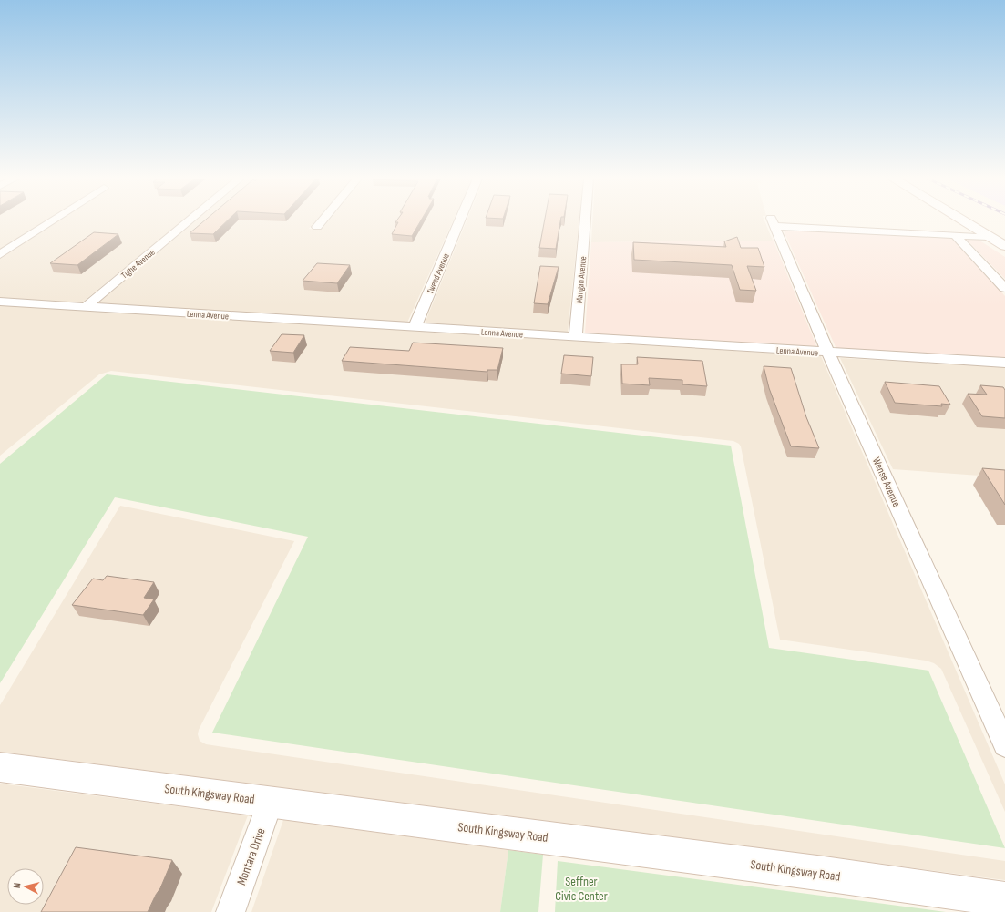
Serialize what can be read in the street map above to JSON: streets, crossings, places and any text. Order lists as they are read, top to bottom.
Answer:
{
  "streets": {
    "street": [
      "Tighe Avenue",
      "Tweed Avenue",
      "Mangan Avenue",
      "Lenna Avenue",
      "Wense Avenue",
      "South Kingsway Road",
      "Montara Drive"
    ]
  },
  "crossings": [
    ["Tighe Avenue", "Lenna Avenue"],
    ["Tweed Avenue", "Lenna Avenue"],
    ["Mangan Avenue", "Lenna Avenue"],
    ["Lenna Avenue", "Wense Avenue"],
    ["South Kingsway Road", "Montara Drive"]
  ],
  "parks": ["Seffner Civic Center"],
  "north": "left"
}
